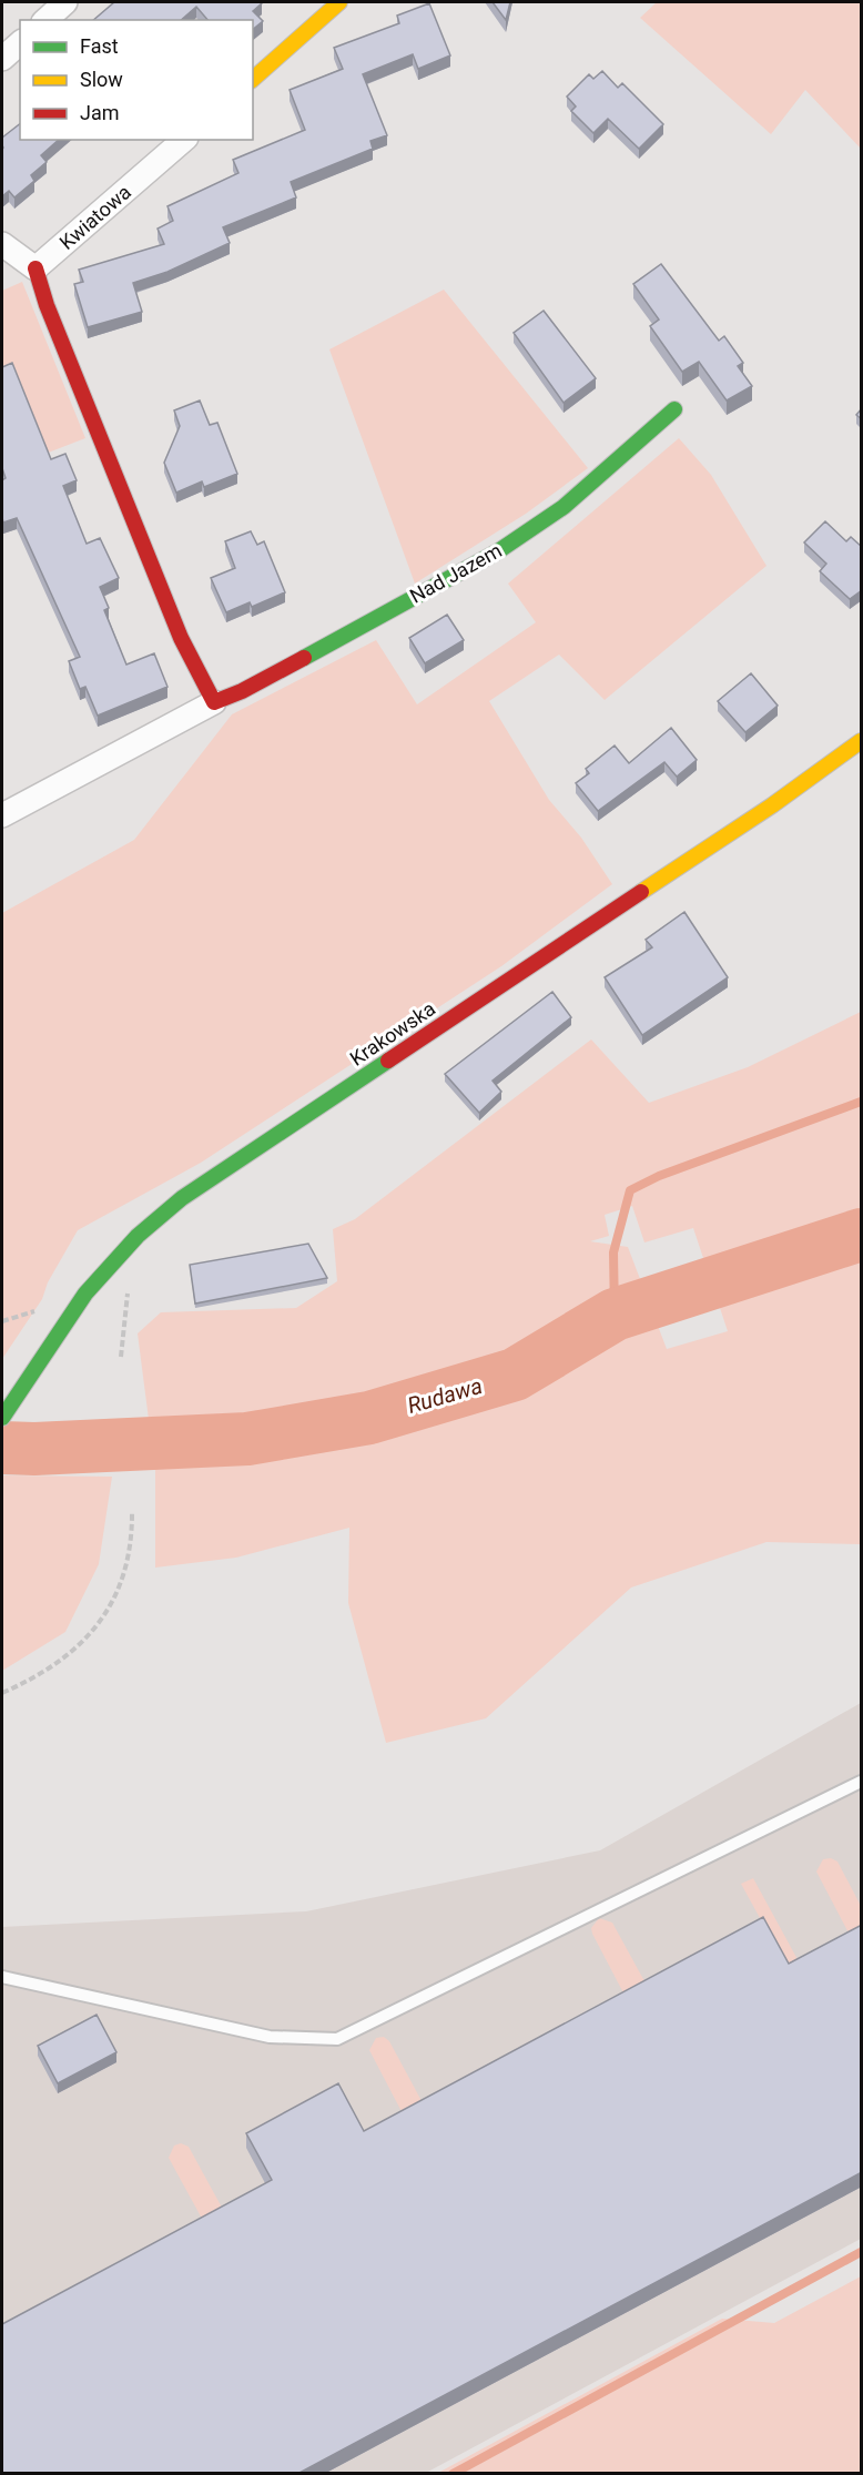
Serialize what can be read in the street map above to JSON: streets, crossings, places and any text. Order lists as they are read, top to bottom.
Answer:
{
  "streets": {
    "street": ["Kwiatowa", "Nad Jazem", "Krakowska"]
  },
  "water": ["Rudawa"],
  "legend": ["Fast", "Slow", "Jam"]
}
